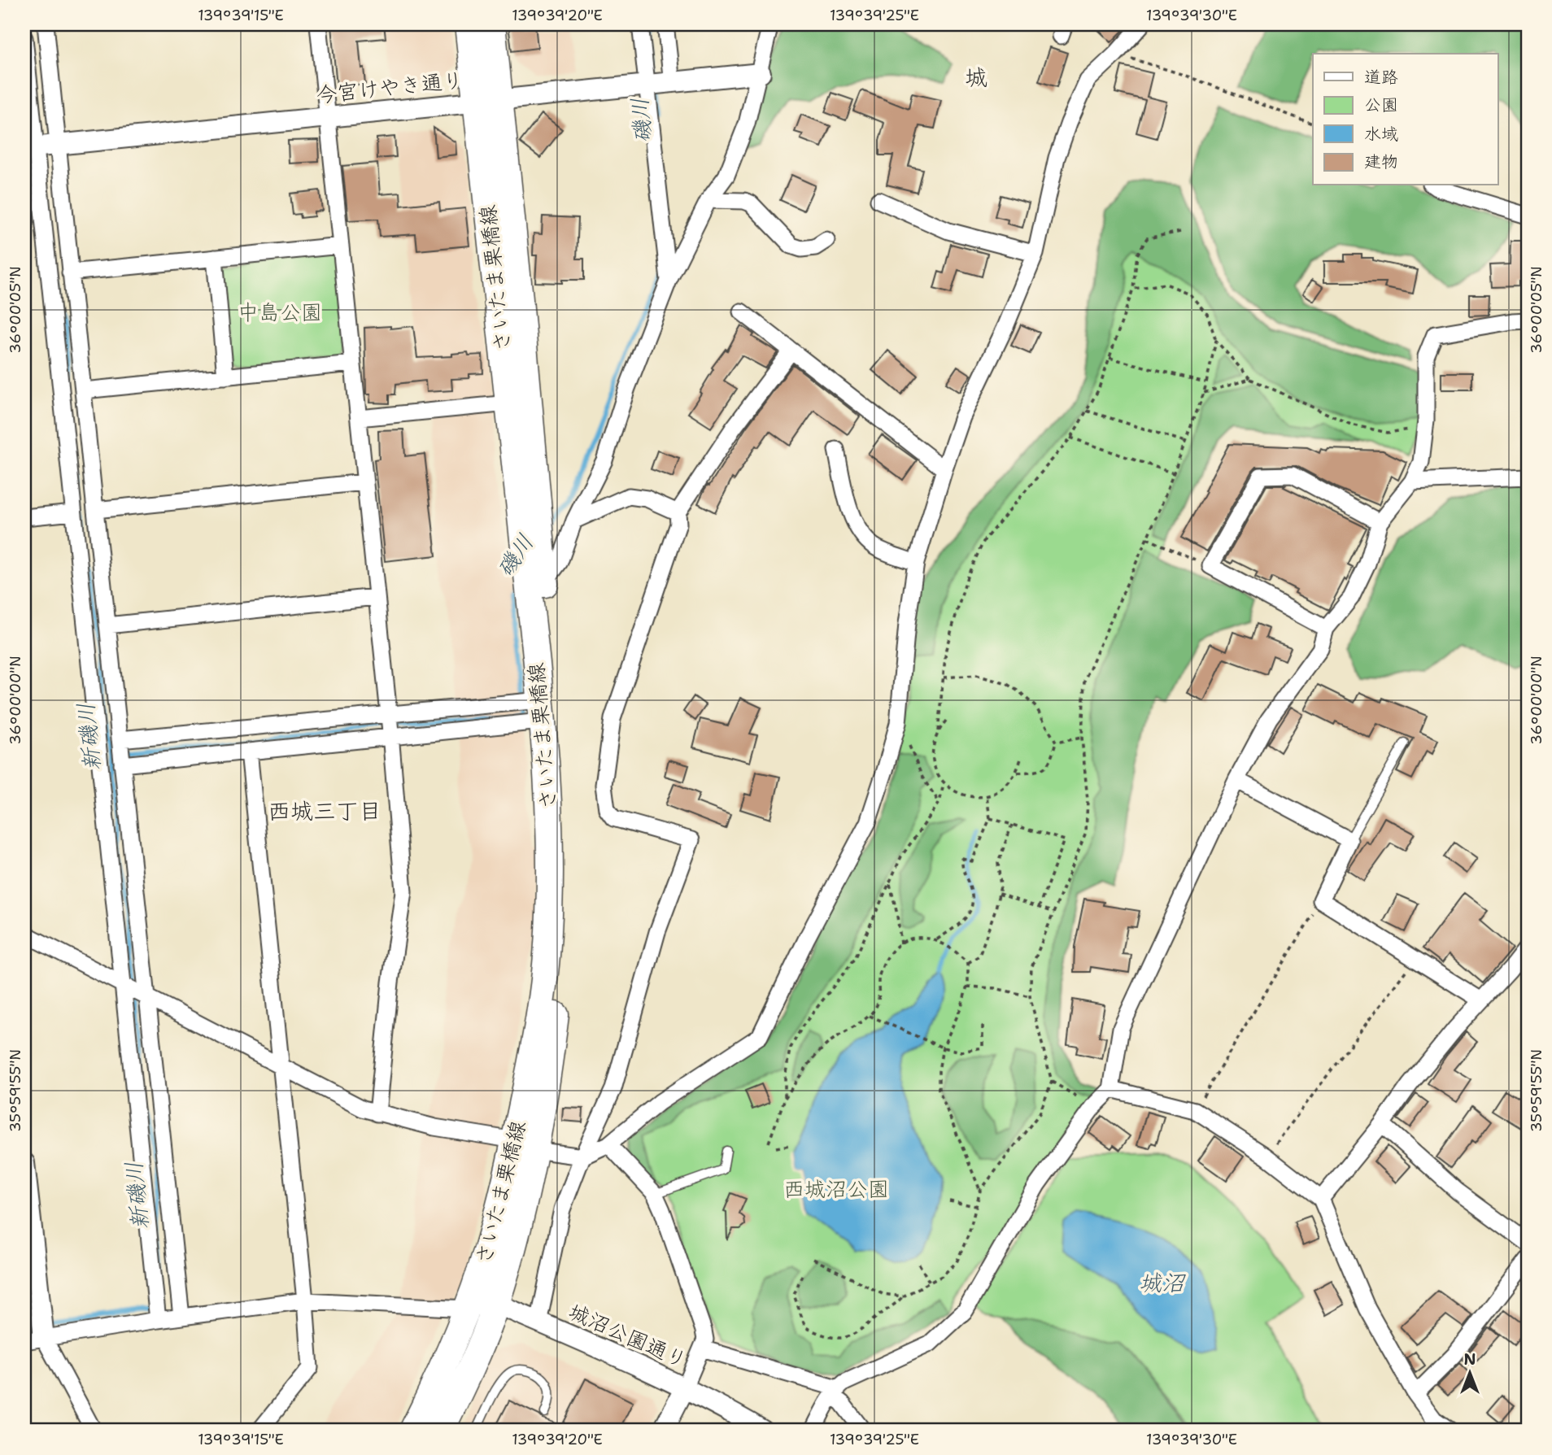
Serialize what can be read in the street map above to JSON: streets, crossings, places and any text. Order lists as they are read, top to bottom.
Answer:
{
  "streets": {
    "main road": ["さいたま栗橋線"],
    "street": ["今宮けやき通り", "城沼公園通り"]
  },
  "crossings": [
    ["今宮けやき通り", "さいたま栗橋線"],
    ["さいたま栗橋線", "城沼公園通り"]
  ],
  "districts": ["城", "西城三丁目"],
  "water": ["磯川", "新磯川", "城沼"],
  "parks": ["中島公園", "西城沼公園"],
  "legend": [
    "道路",
    "公園",
    "水域",
    "建物"
  ],
  "north": "top",
  "coordinates": [
    "139°39'15\"E",
    "139°39'20\"E",
    "139°39'25\"E",
    "139°39'30\"E",
    "36°00'05\"N",
    "36°00'00\"N",
    "35°59'55\"N"
  ]
}
